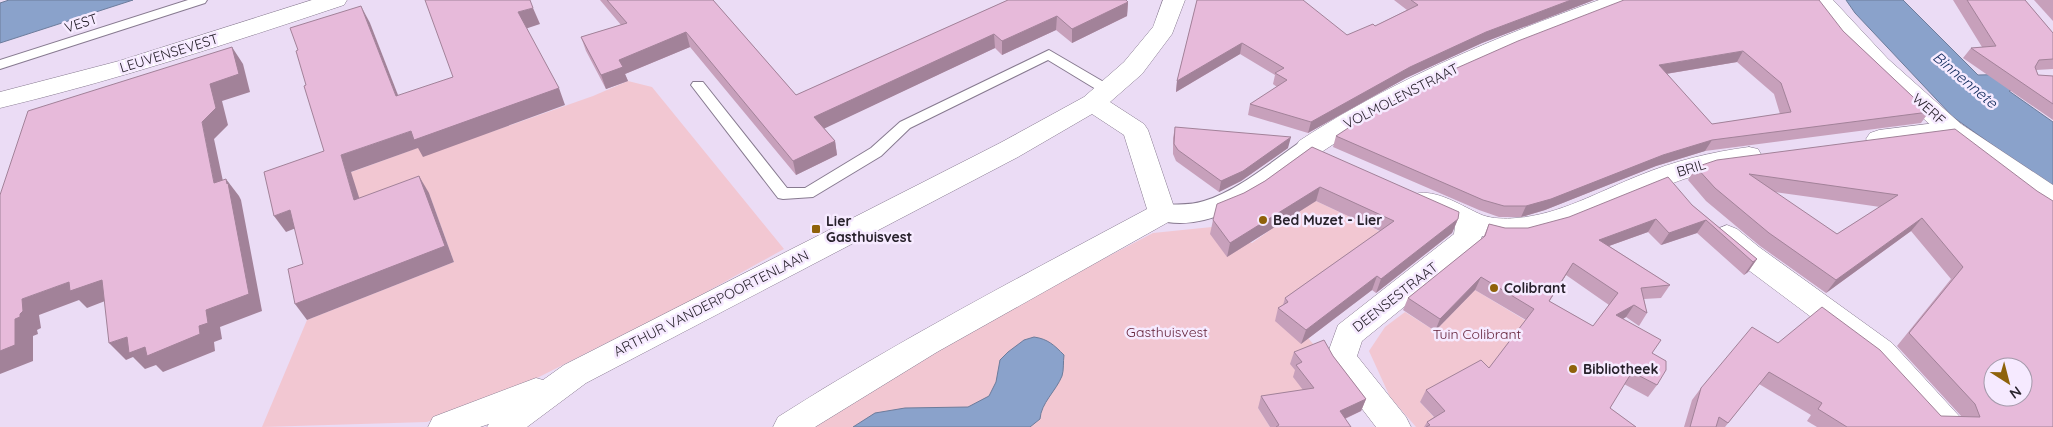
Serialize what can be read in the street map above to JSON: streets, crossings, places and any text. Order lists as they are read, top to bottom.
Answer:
{
  "streets": {
    "street": [
      "LEUVENSEVEST",
      "VOLMOLENSTRAAT",
      "WERF",
      "BRIL",
      "DEENSESTRAAT",
      "ARTHUR VANDERPOORTENLAAN"
    ],
    "lane": ["VEST"]
  },
  "crossings": [
    ["BRIL", "DEENSESTRAAT"]
  ],
  "water": ["Binnennete"],
  "parks": ["Gasthuisvest", "Tuin Colibrant"],
  "places": {
    "other": ["Bed Muzet - Lier", "Colibrant", "Bibliotheek"],
    "transit": ["Lier Gasthuisvest"]
  },
  "north": "bottom right"
}
